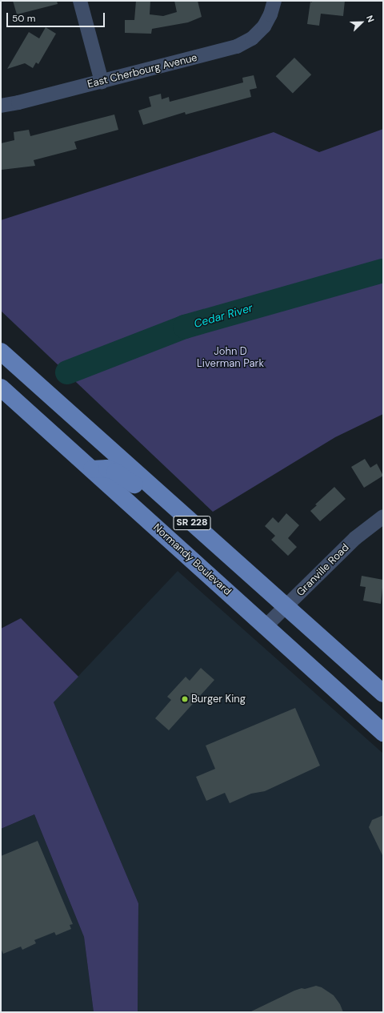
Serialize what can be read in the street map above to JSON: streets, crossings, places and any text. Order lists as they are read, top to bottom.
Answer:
{
  "streets": {
    "main road": ["SR 228", "Normandy Boulevard"],
    "street": ["East Cherbourg Avenue", "Granville Road"]
  },
  "crossings": [
    ["SR 228", "Granville Road"],
    ["Normandy Boulevard", "Granville Road"]
  ],
  "water": ["Cedar River"],
  "parks": ["John D Liverman Park"],
  "places": ["Burger King"],
  "scale_bar": "50 m",
  "north": "top right"
}
